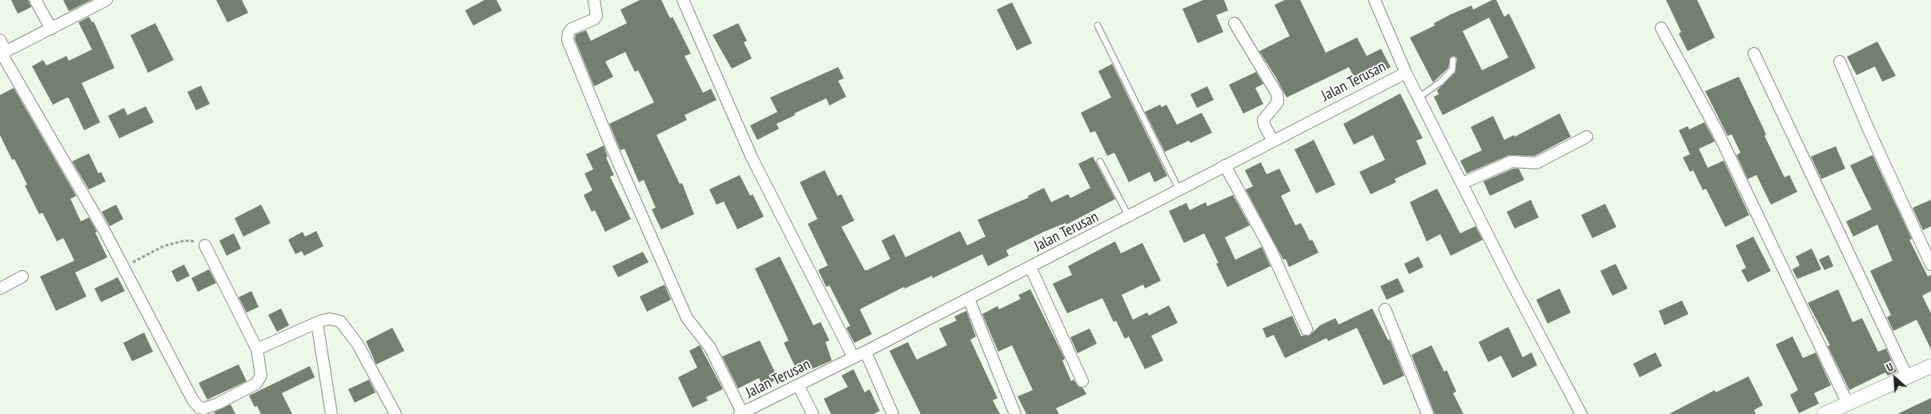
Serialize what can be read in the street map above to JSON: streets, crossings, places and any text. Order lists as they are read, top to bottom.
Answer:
{
  "streets": {
    "street": ["Jalan Terusan"]
  },
  "north": "top left"
}
